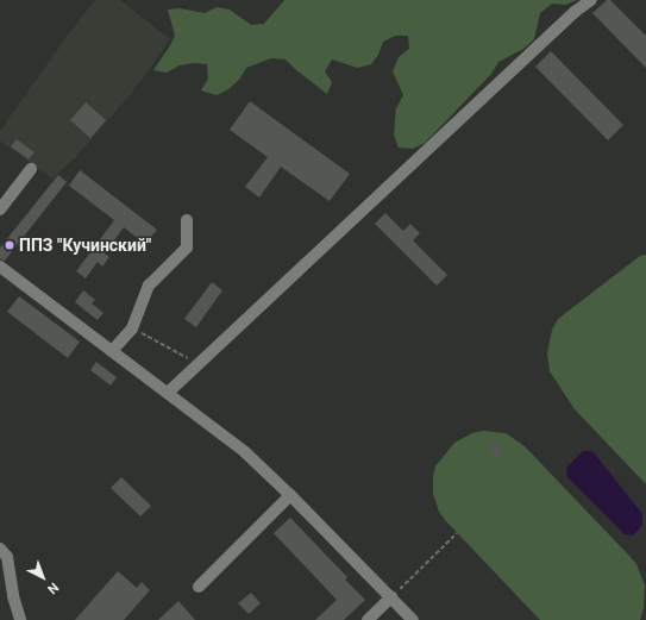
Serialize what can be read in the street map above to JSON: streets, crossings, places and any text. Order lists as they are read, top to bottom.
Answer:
{
  "places": ["ППЗ \"Кучинский\""],
  "north": "bottom right"
}
